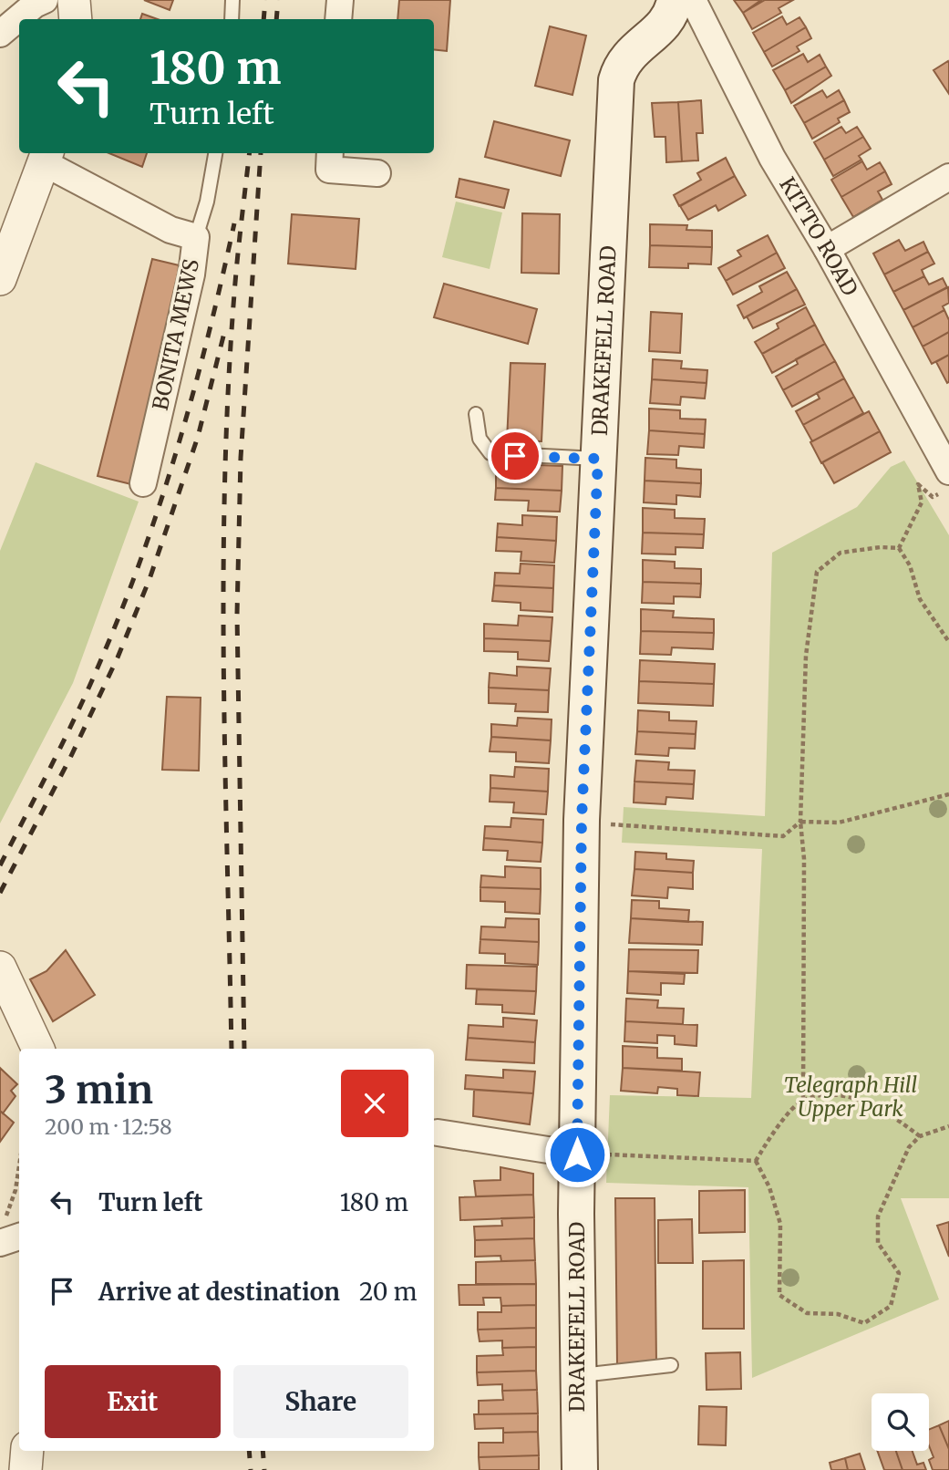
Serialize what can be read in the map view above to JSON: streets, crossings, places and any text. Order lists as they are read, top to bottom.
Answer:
{
  "streets": {
    "main road": ["DRAKEFELL ROAD"],
    "street": ["KITTO ROAD", "BONITA MEWS"]
  },
  "parks": ["Telegraph Hill Upper Park"],
  "page": {
    "turn": ["180 m", "Turn left"],
    "heading": ["3 min", "200 m · 12:58"],
    "list": [
      {
        "name": "Turn left",
        "value": "180 m"
      },
      {
        "name": "Arrive at destination",
        "value": "20 m"
      }
    ],
    "buttons": ["Exit", "Share"]
  }
}
